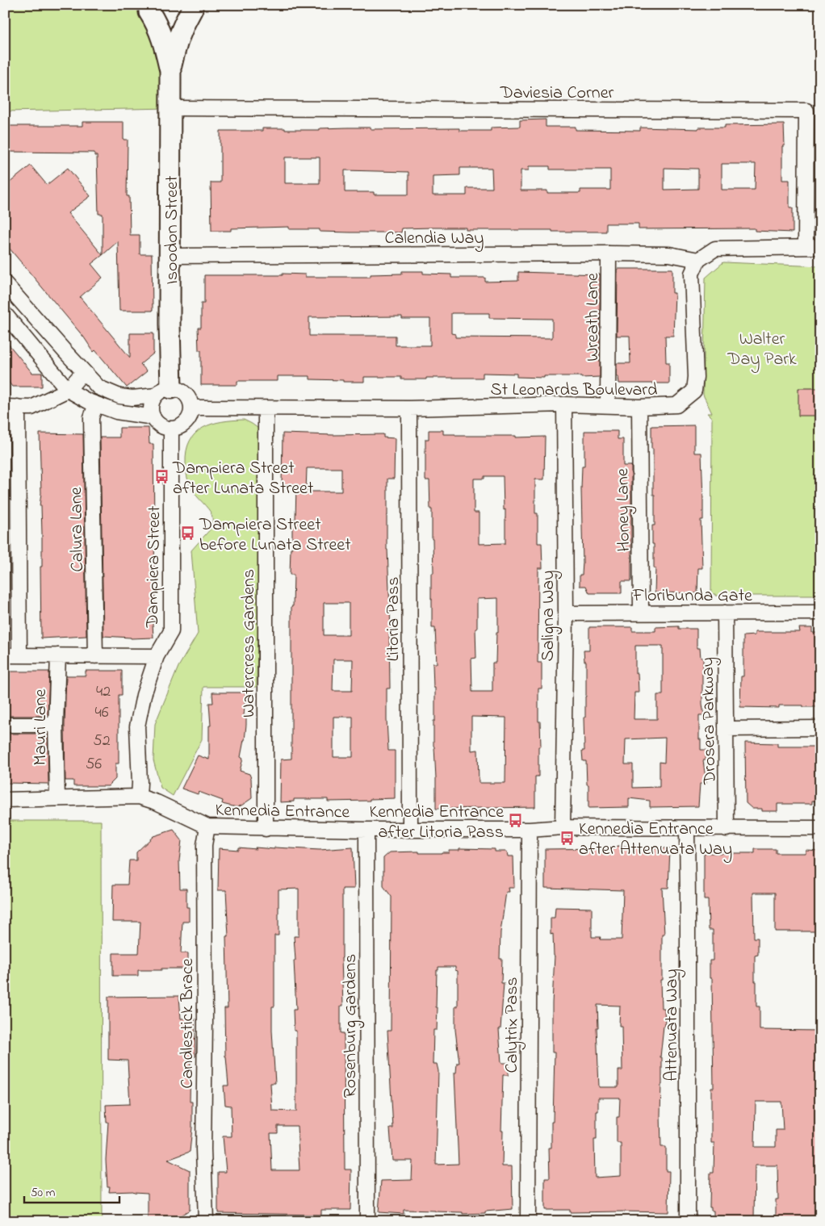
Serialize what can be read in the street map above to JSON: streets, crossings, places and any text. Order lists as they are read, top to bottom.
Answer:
{
  "streets": {
    "street": [
      "Daviesia Corner",
      "Isoodon Street",
      "Calendia Way",
      "Wreath Lane",
      "St Leonards Boulevard",
      "Honey Lane",
      "Calura Lane",
      "Dampiera Street",
      "Floribunda Gate",
      "Saligna Way",
      "Litoria Pass",
      "Watercress Gardens",
      "Drosera Parkway",
      "Mauri Lane",
      "Kennedia Entrance",
      "Candlestick Brace",
      "Calytrix Pass",
      "Attenuata Way",
      "Rosenburg Gardens"
    ]
  },
  "crossings": [
    ["Daviesia Corner", "Isoodon Street"],
    ["Isoodon Street", "Calendia Way"],
    ["Isoodon Street", "St Leonards Boulevard"],
    ["Isoodon Street", "Dampiera Street"],
    ["Calendia Way", "Wreath Lane"],
    ["Calendia Way", "St Leonards Boulevard"],
    ["Wreath Lane", "St Leonards Boulevard"],
    ["St Leonards Boulevard", "Honey Lane"],
    ["St Leonards Boulevard", "Dampiera Street"],
    ["St Leonards Boulevard", "Saligna Way"],
    ["St Leonards Boulevard", "Litoria Pass"],
    ["St Leonards Boulevard", "Watercress Gardens"],
    ["Honey Lane", "Floribunda Gate"],
    ["Dampiera Street", "Kennedia Entrance"],
    ["Floribunda Gate", "Saligna Way"],
    ["Floribunda Gate", "Drosera Parkway"],
    ["Saligna Way", "Kennedia Entrance"],
    ["Litoria Pass", "Kennedia Entrance"],
    ["Watercress Gardens", "Kennedia Entrance"],
    ["Drosera Parkway", "Kennedia Entrance"],
    ["Mauri Lane", "Kennedia Entrance"],
    ["Kennedia Entrance", "Candlestick Brace"],
    ["Kennedia Entrance", "Calytrix Pass"],
    ["Kennedia Entrance", "Attenuata Way"],
    ["Kennedia Entrance", "Rosenburg Gardens"]
  ],
  "parks": ["Walter Day Park"],
  "places": {
    "bus stop": [
      "Dampiera Street after Lunata Street",
      "Dampiera Street before Lunata Street",
      "Kennedia Entrance after Litoria Pass",
      "Kennedia Entrance after Attenuata Way"
    ]
  },
  "house_numbers": [
    "42",
    "46",
    "52",
    "56"
  ],
  "scale_bar": "50 m"
}
